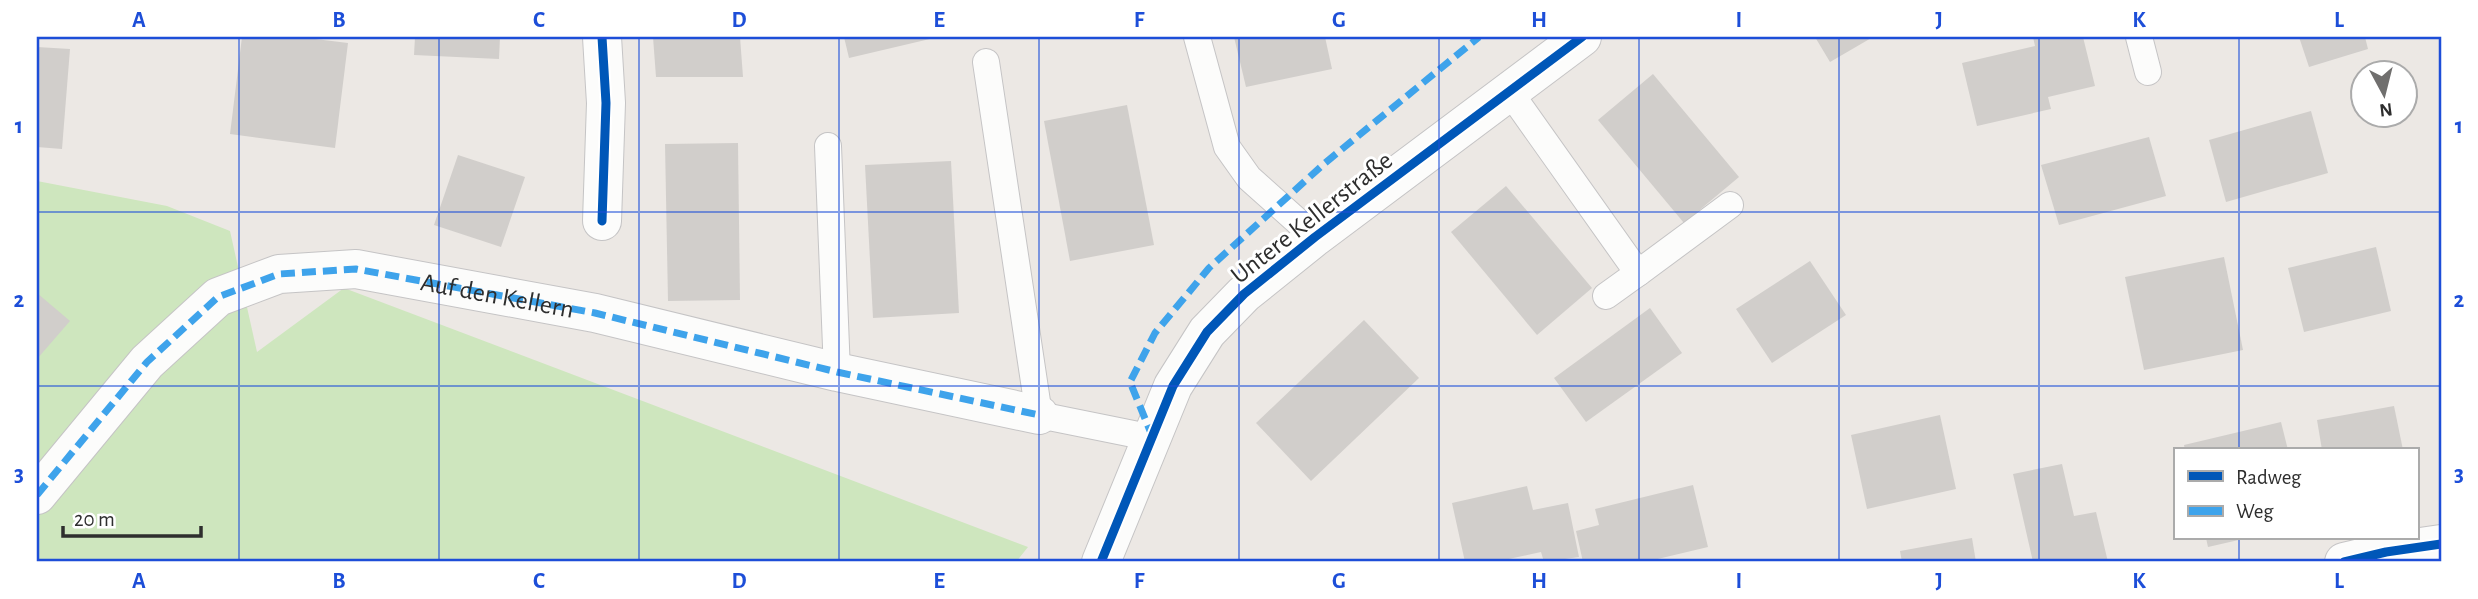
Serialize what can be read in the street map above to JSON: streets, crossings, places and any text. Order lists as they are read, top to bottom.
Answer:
{
  "streets": {
    "street": ["Untere Kellerstraße", "Auf den Kellern"]
  },
  "legend": ["Radweg", "Weg"],
  "scale_bar": "20 m",
  "north": "bottom",
  "grid": {
    "columns": [
      "A",
      "B",
      "C",
      "D",
      "E",
      "F",
      "G",
      "H",
      "I",
      "J",
      "K",
      "L"
    ],
    "rows": ["1", "2", "3"]
  }
}
